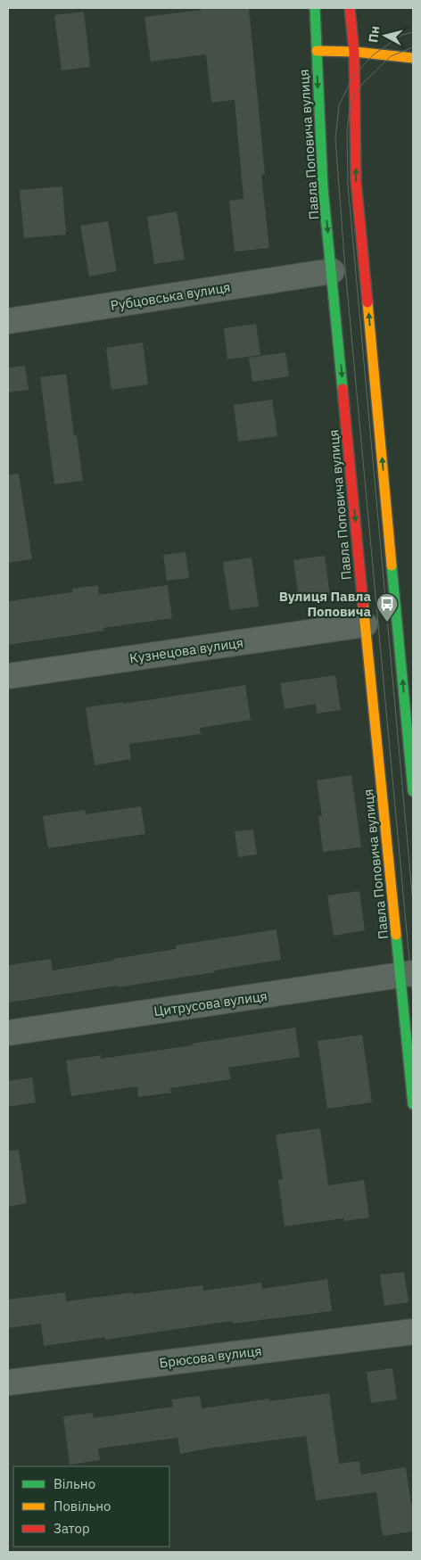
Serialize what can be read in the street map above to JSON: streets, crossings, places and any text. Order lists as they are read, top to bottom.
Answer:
{
  "streets": {
    "main road": ["Павла Поповича вулиця"],
    "street": [
      "Рубцовська вулиця",
      "Кузнецова вулиця",
      "Цитрусова вулиця",
      "Брюсова вулиця"
    ]
  },
  "crossings": [
    ["Павла Поповича вулиця", "Рубцовська вулиця"],
    ["Павла Поповича вулиця", "Кузнецова вулиця"],
    ["Павла Поповича вулиця", "Цитрусова вулиця"]
  ],
  "places": {
    "bus stop": ["Вулиця Павла Поповича"]
  },
  "legend": ["Вільно", "Повільно", "Затор"],
  "north": "left"
}
